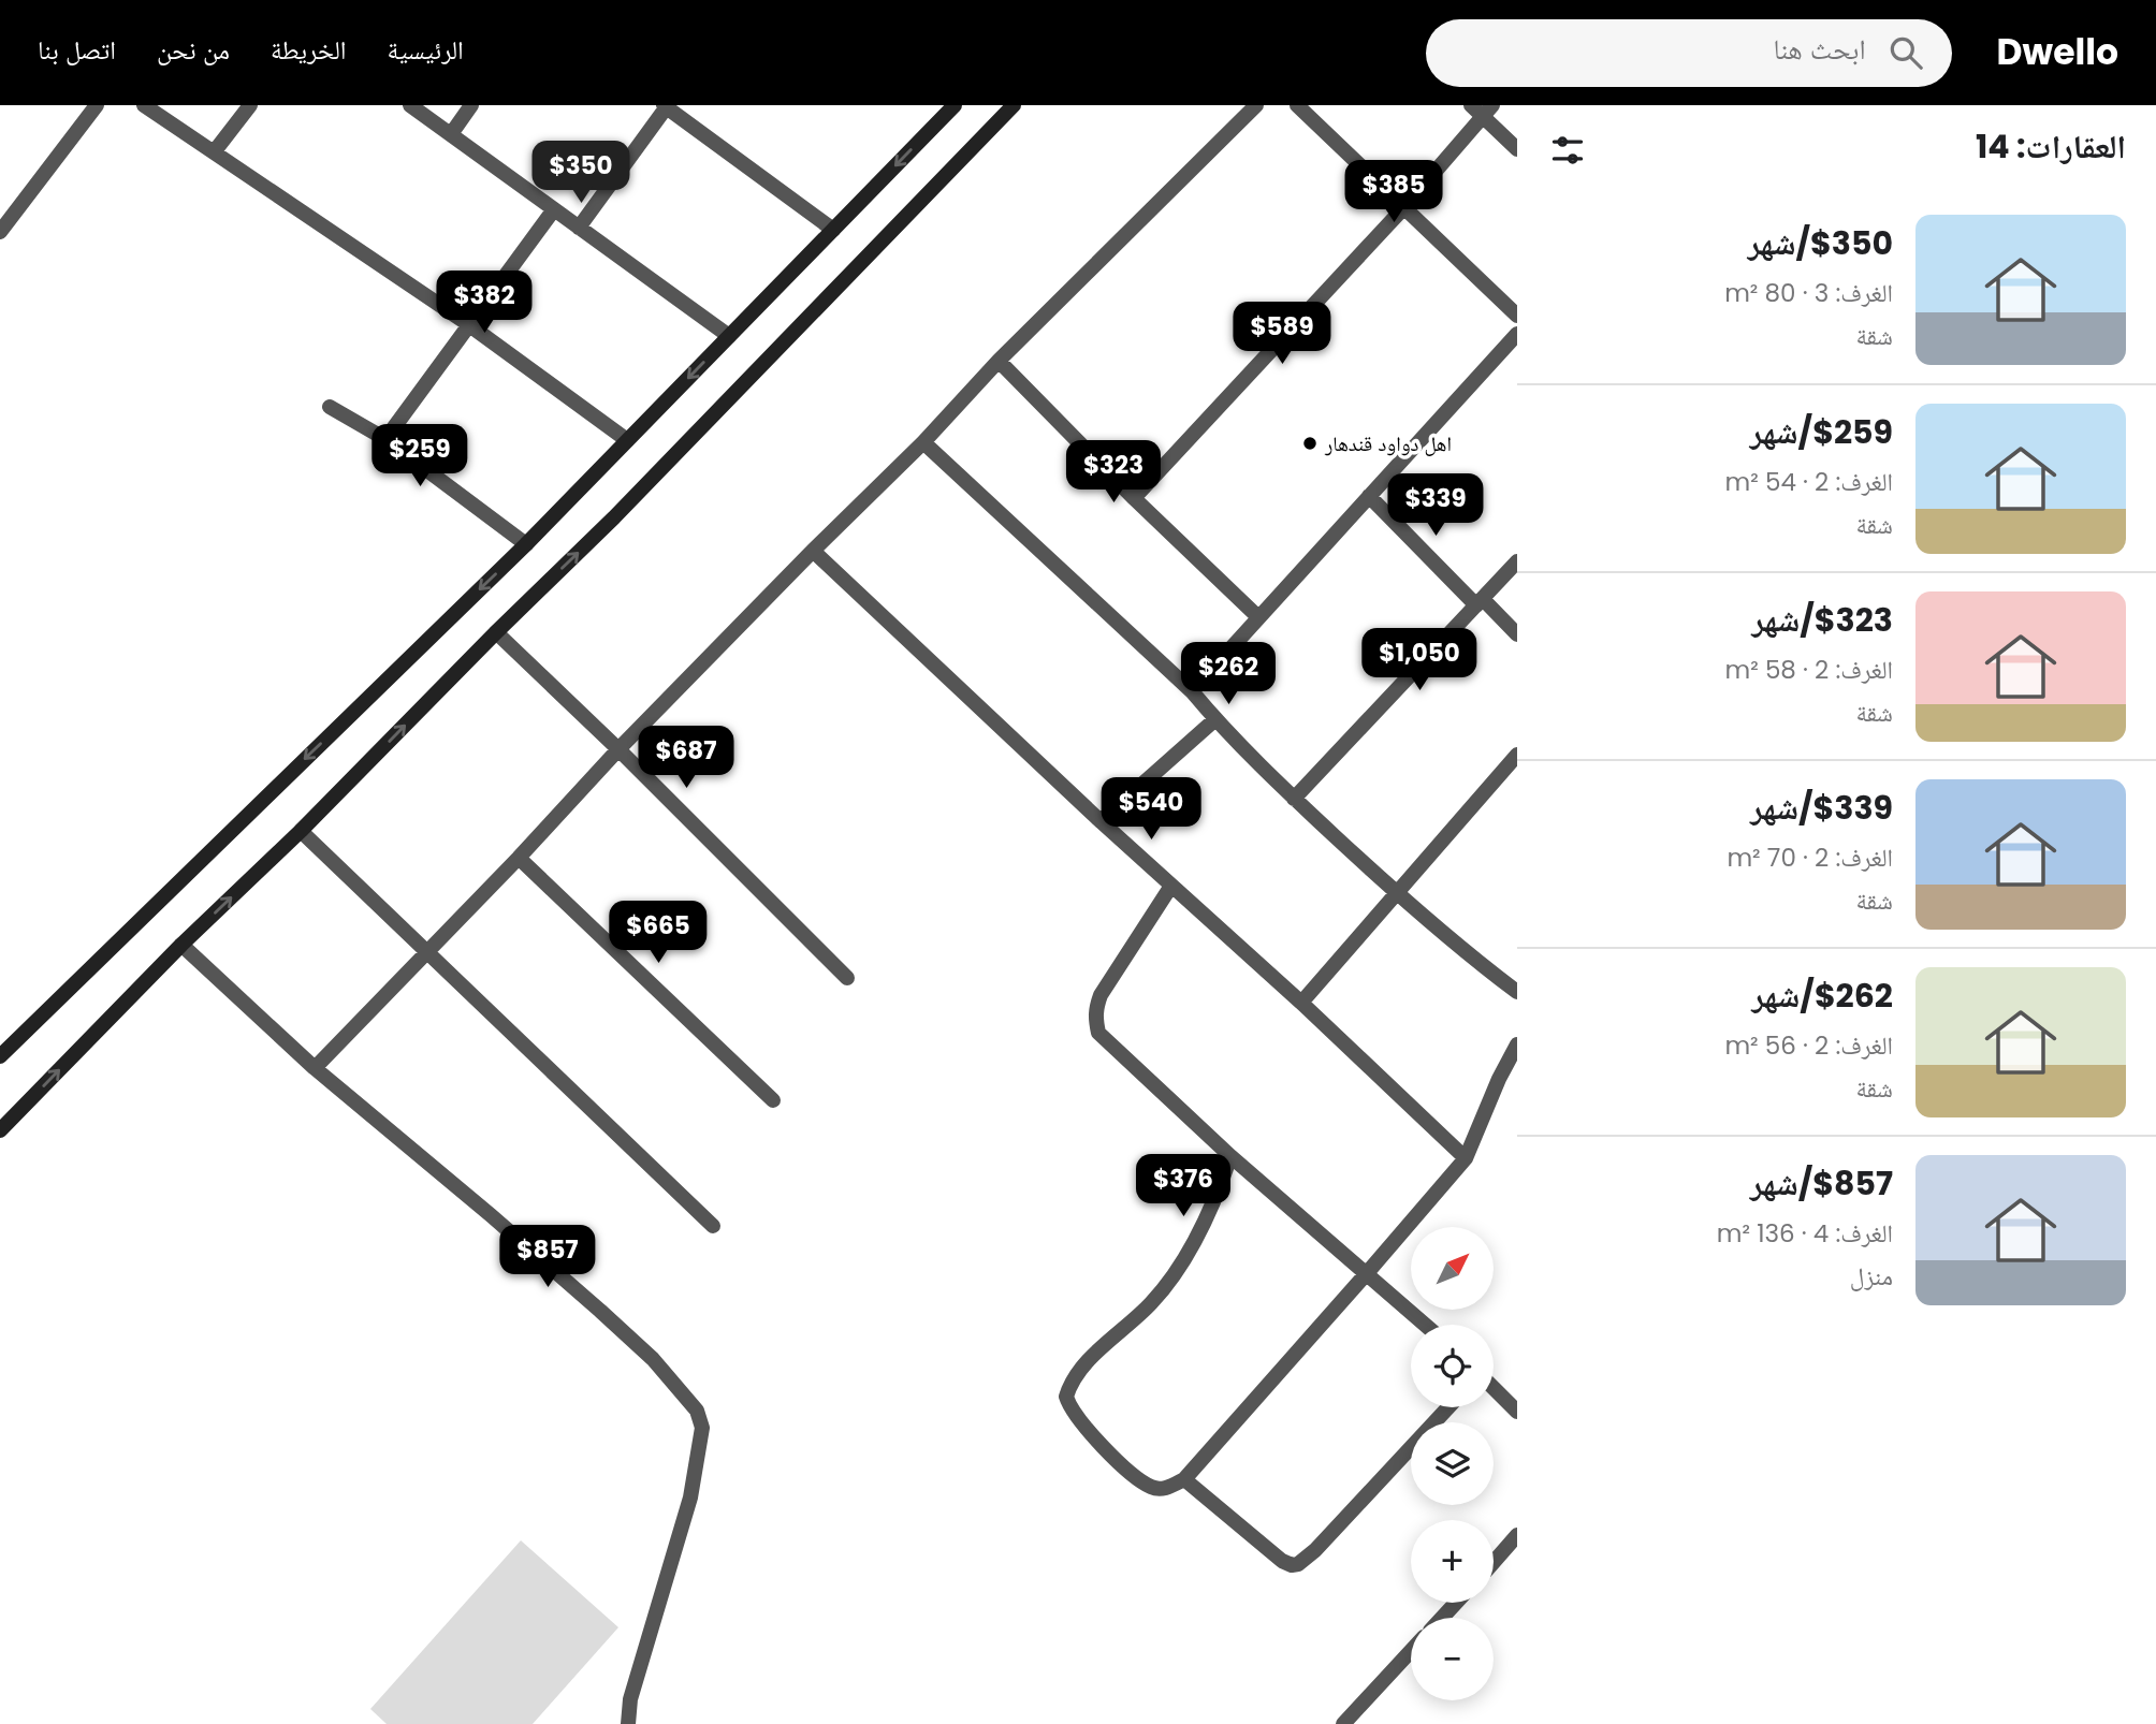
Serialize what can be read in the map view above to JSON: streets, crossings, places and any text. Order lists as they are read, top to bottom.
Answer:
{
  "places": ["اهل دواود قندهار"],
  "north": "top right",
  "page": {
    "header": "Dwello",
    "search": "ابحث هنا",
    "nav": [
      "الرئيسية",
      "الخريطة",
      "من نحن",
      "اتصل بنا"
    ],
    "heading": "العقارات: 14",
    "price": [
      "$350",
      "$385",
      "$382",
      "$589",
      "$259",
      "$323",
      "$339",
      "$1,050",
      "$262",
      "$687",
      "$540",
      "$665",
      "$376",
      "$857"
    ],
    "list": [
      {
        "name": "$350/شهر",
        "note": "الغرف: 3 · 80 m² · شقة"
      },
      {
        "name": "$259/شهر",
        "note": "الغرف: 2 · 54 m² · شقة"
      },
      {
        "name": "$323/شهر",
        "note": "الغرف: 2 · 58 m² · شقة"
      },
      {
        "name": "$339/شهر",
        "note": "الغرف: 2 · 70 m² · شقة"
      },
      {
        "name": "$262/شهر",
        "note": "الغرف: 2 · 56 m² · شقة"
      },
      {
        "name": "$857/شهر",
        "note": "الغرف: 4 · 136 m² · منزل"
      }
    ],
    "map_buttons": ["+", "−"]
  }
}
